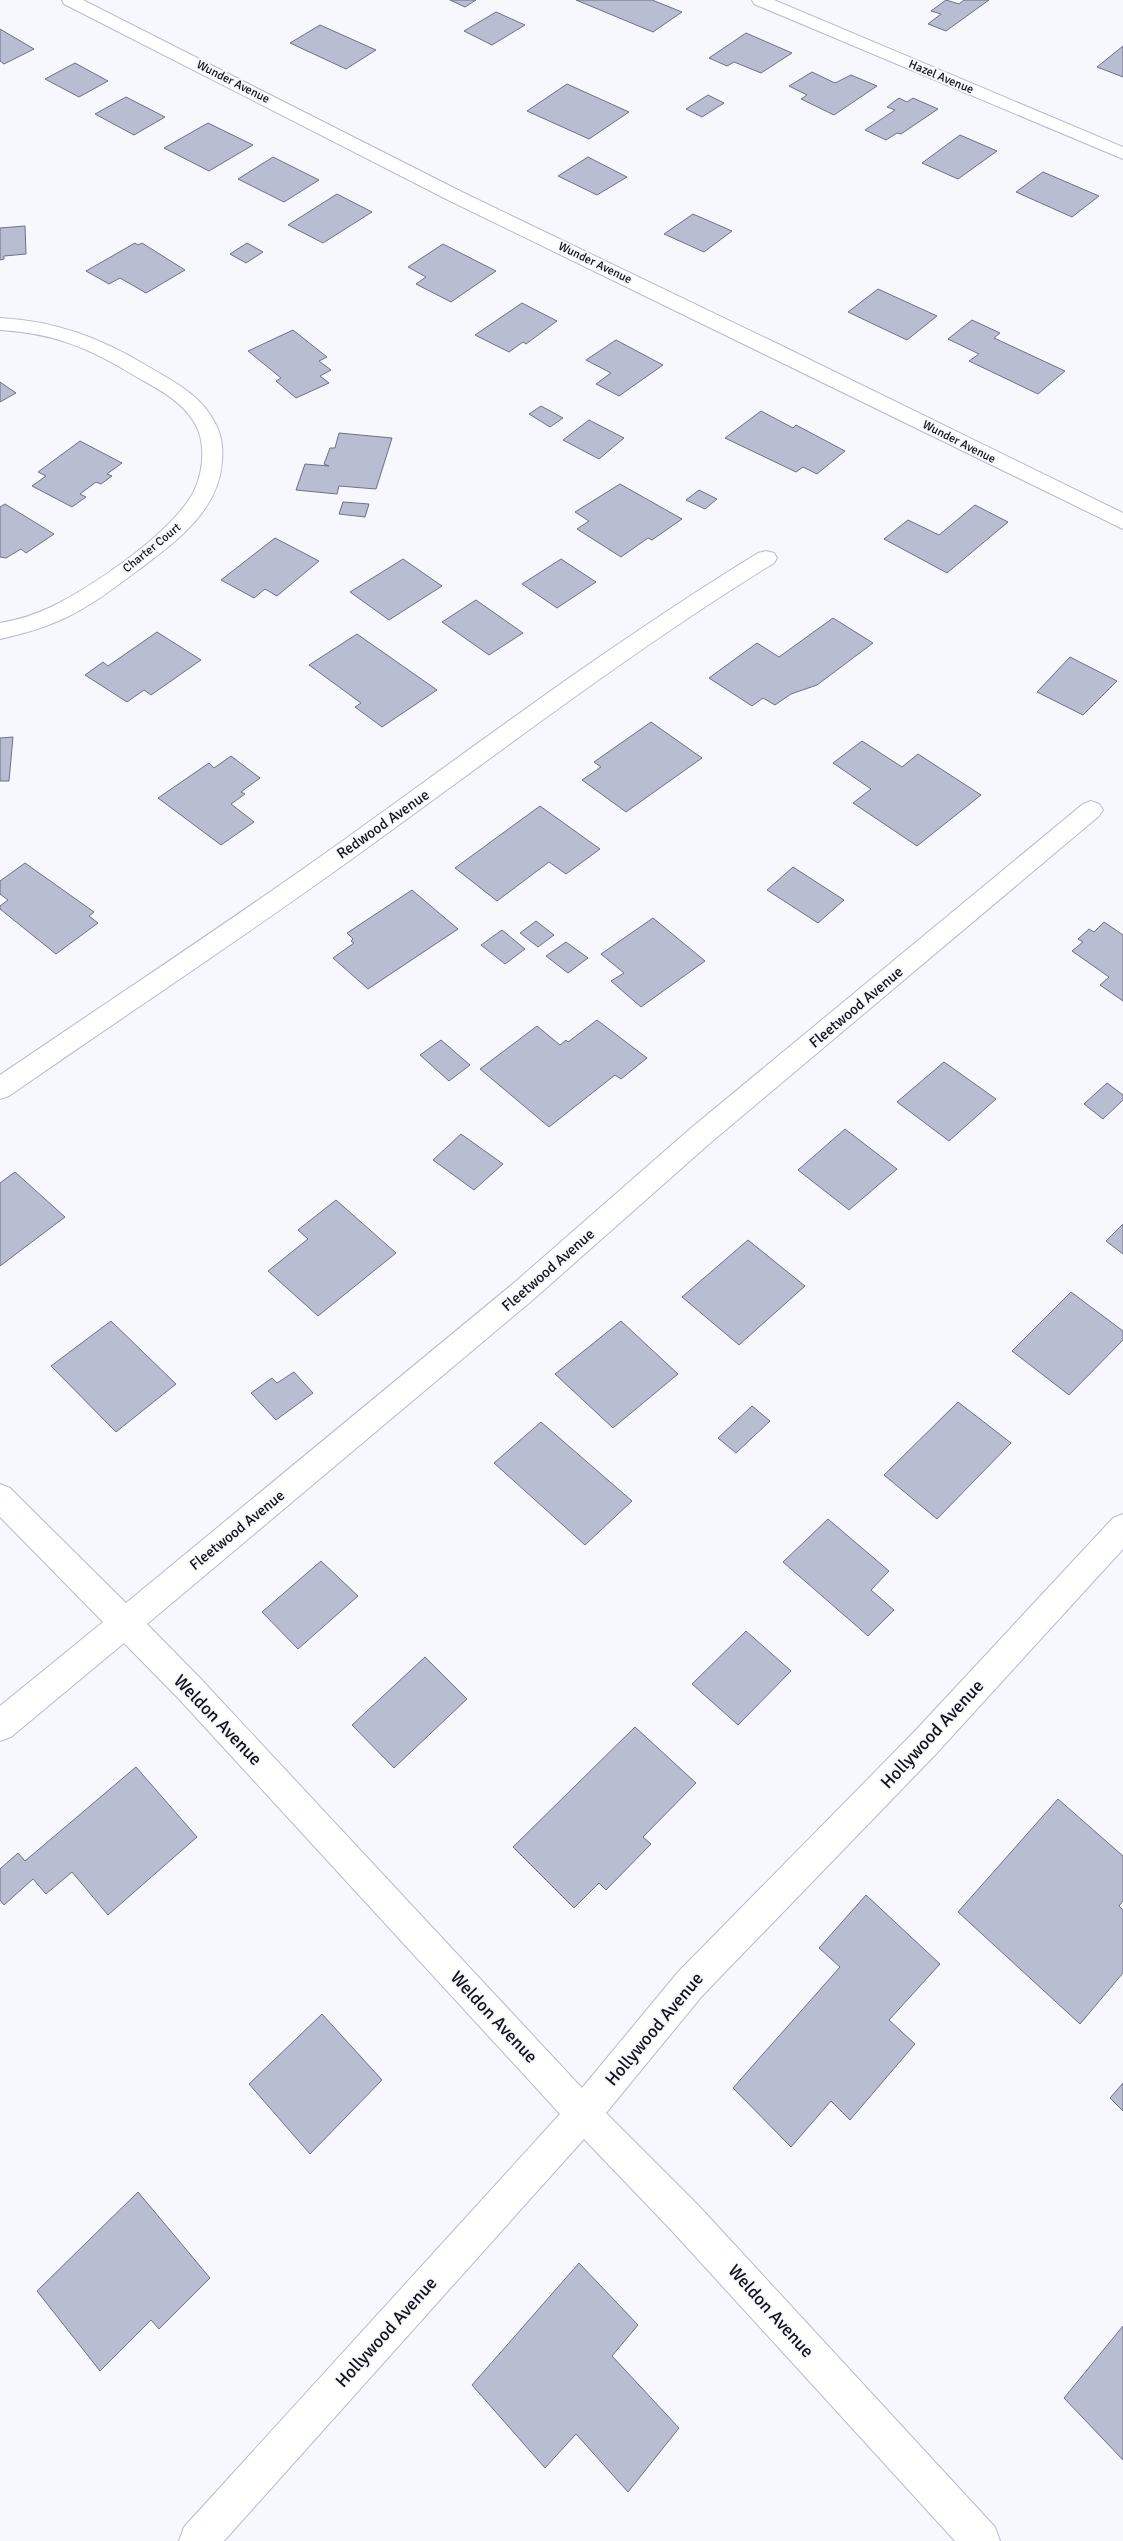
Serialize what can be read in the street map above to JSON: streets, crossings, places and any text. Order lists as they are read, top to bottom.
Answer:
{
  "streets": {
    "street": [
      "Hazel Avenue",
      "Wunder Avenue",
      "Charter Court",
      "Redwood Avenue",
      "Fleetwood Avenue",
      "Weldon Avenue",
      "Hollywood Avenue"
    ]
  },
  "crossings": [
    ["Fleetwood Avenue", "Weldon Avenue"],
    ["Weldon Avenue", "Hollywood Avenue"]
  ]
}
